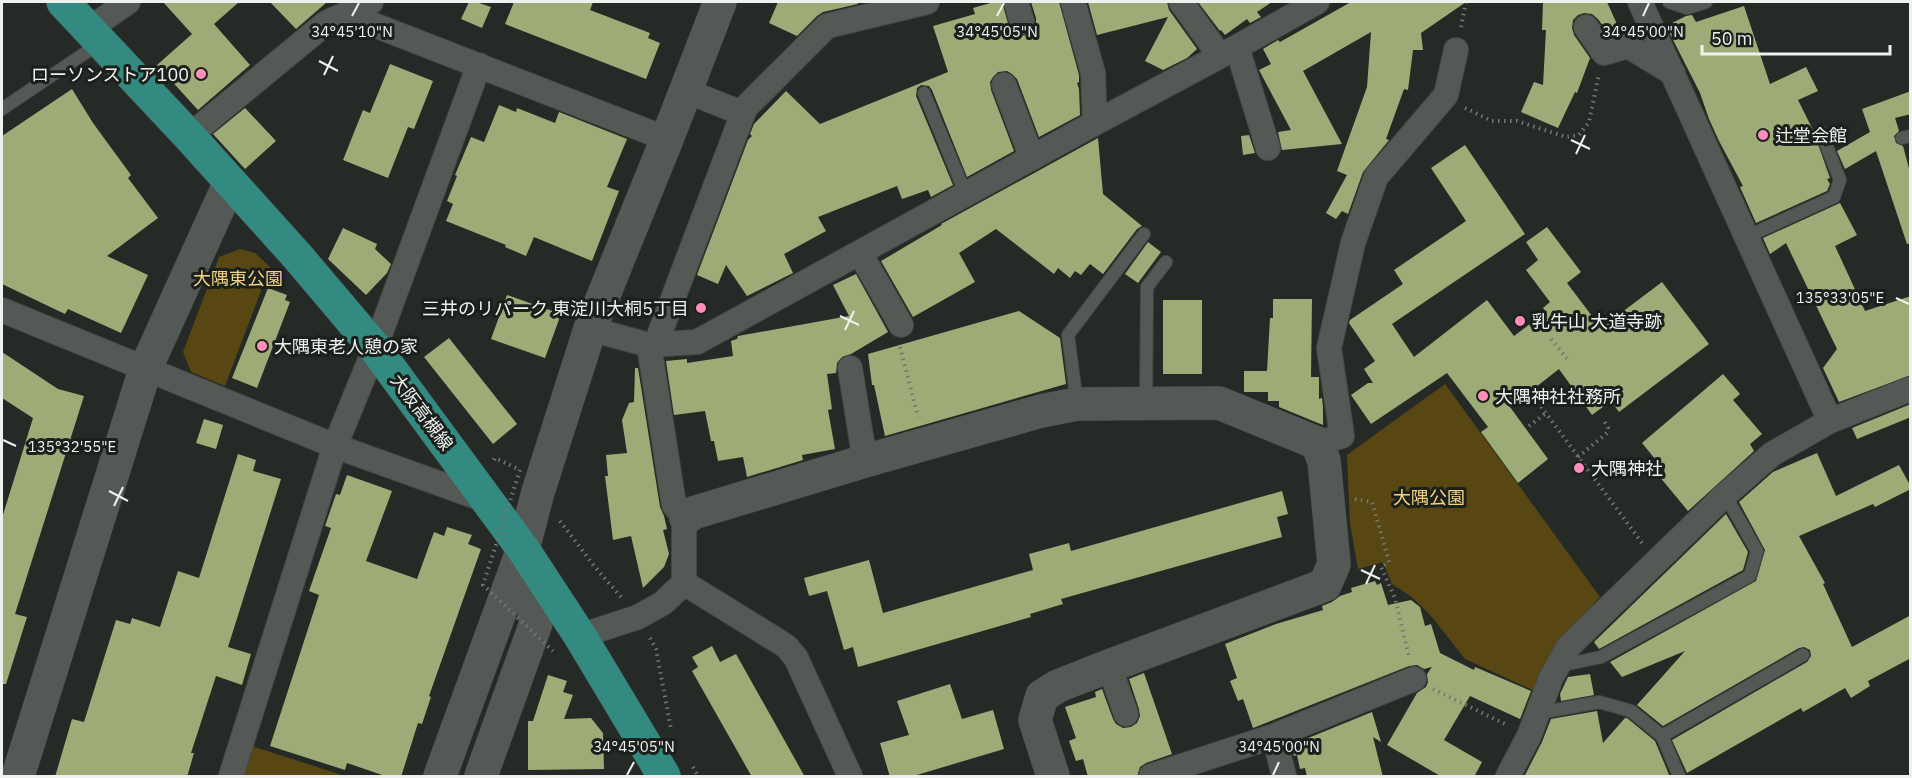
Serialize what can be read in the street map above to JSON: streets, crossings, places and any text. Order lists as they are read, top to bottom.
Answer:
{
  "streets": {
    "main road": ["大阪高槻線"]
  },
  "parks": ["大隅東公園", "大隅公園"],
  "places": [
    "ローソンストア100",
    "辻堂会館",
    "三井のリパーク 東淀川大桐5丁目",
    "乳牛山 大道寺跡",
    "大隅東老人憩の家",
    "大隅神社社務所",
    "大隅神社"
  ],
  "scale_bar": "50 m",
  "coordinates": [
    "34°45'10\"N",
    "34°45'05\"N",
    "34°45'00\"N",
    "135°33'05\"E",
    "135°32'55\"E"
  ]
}
